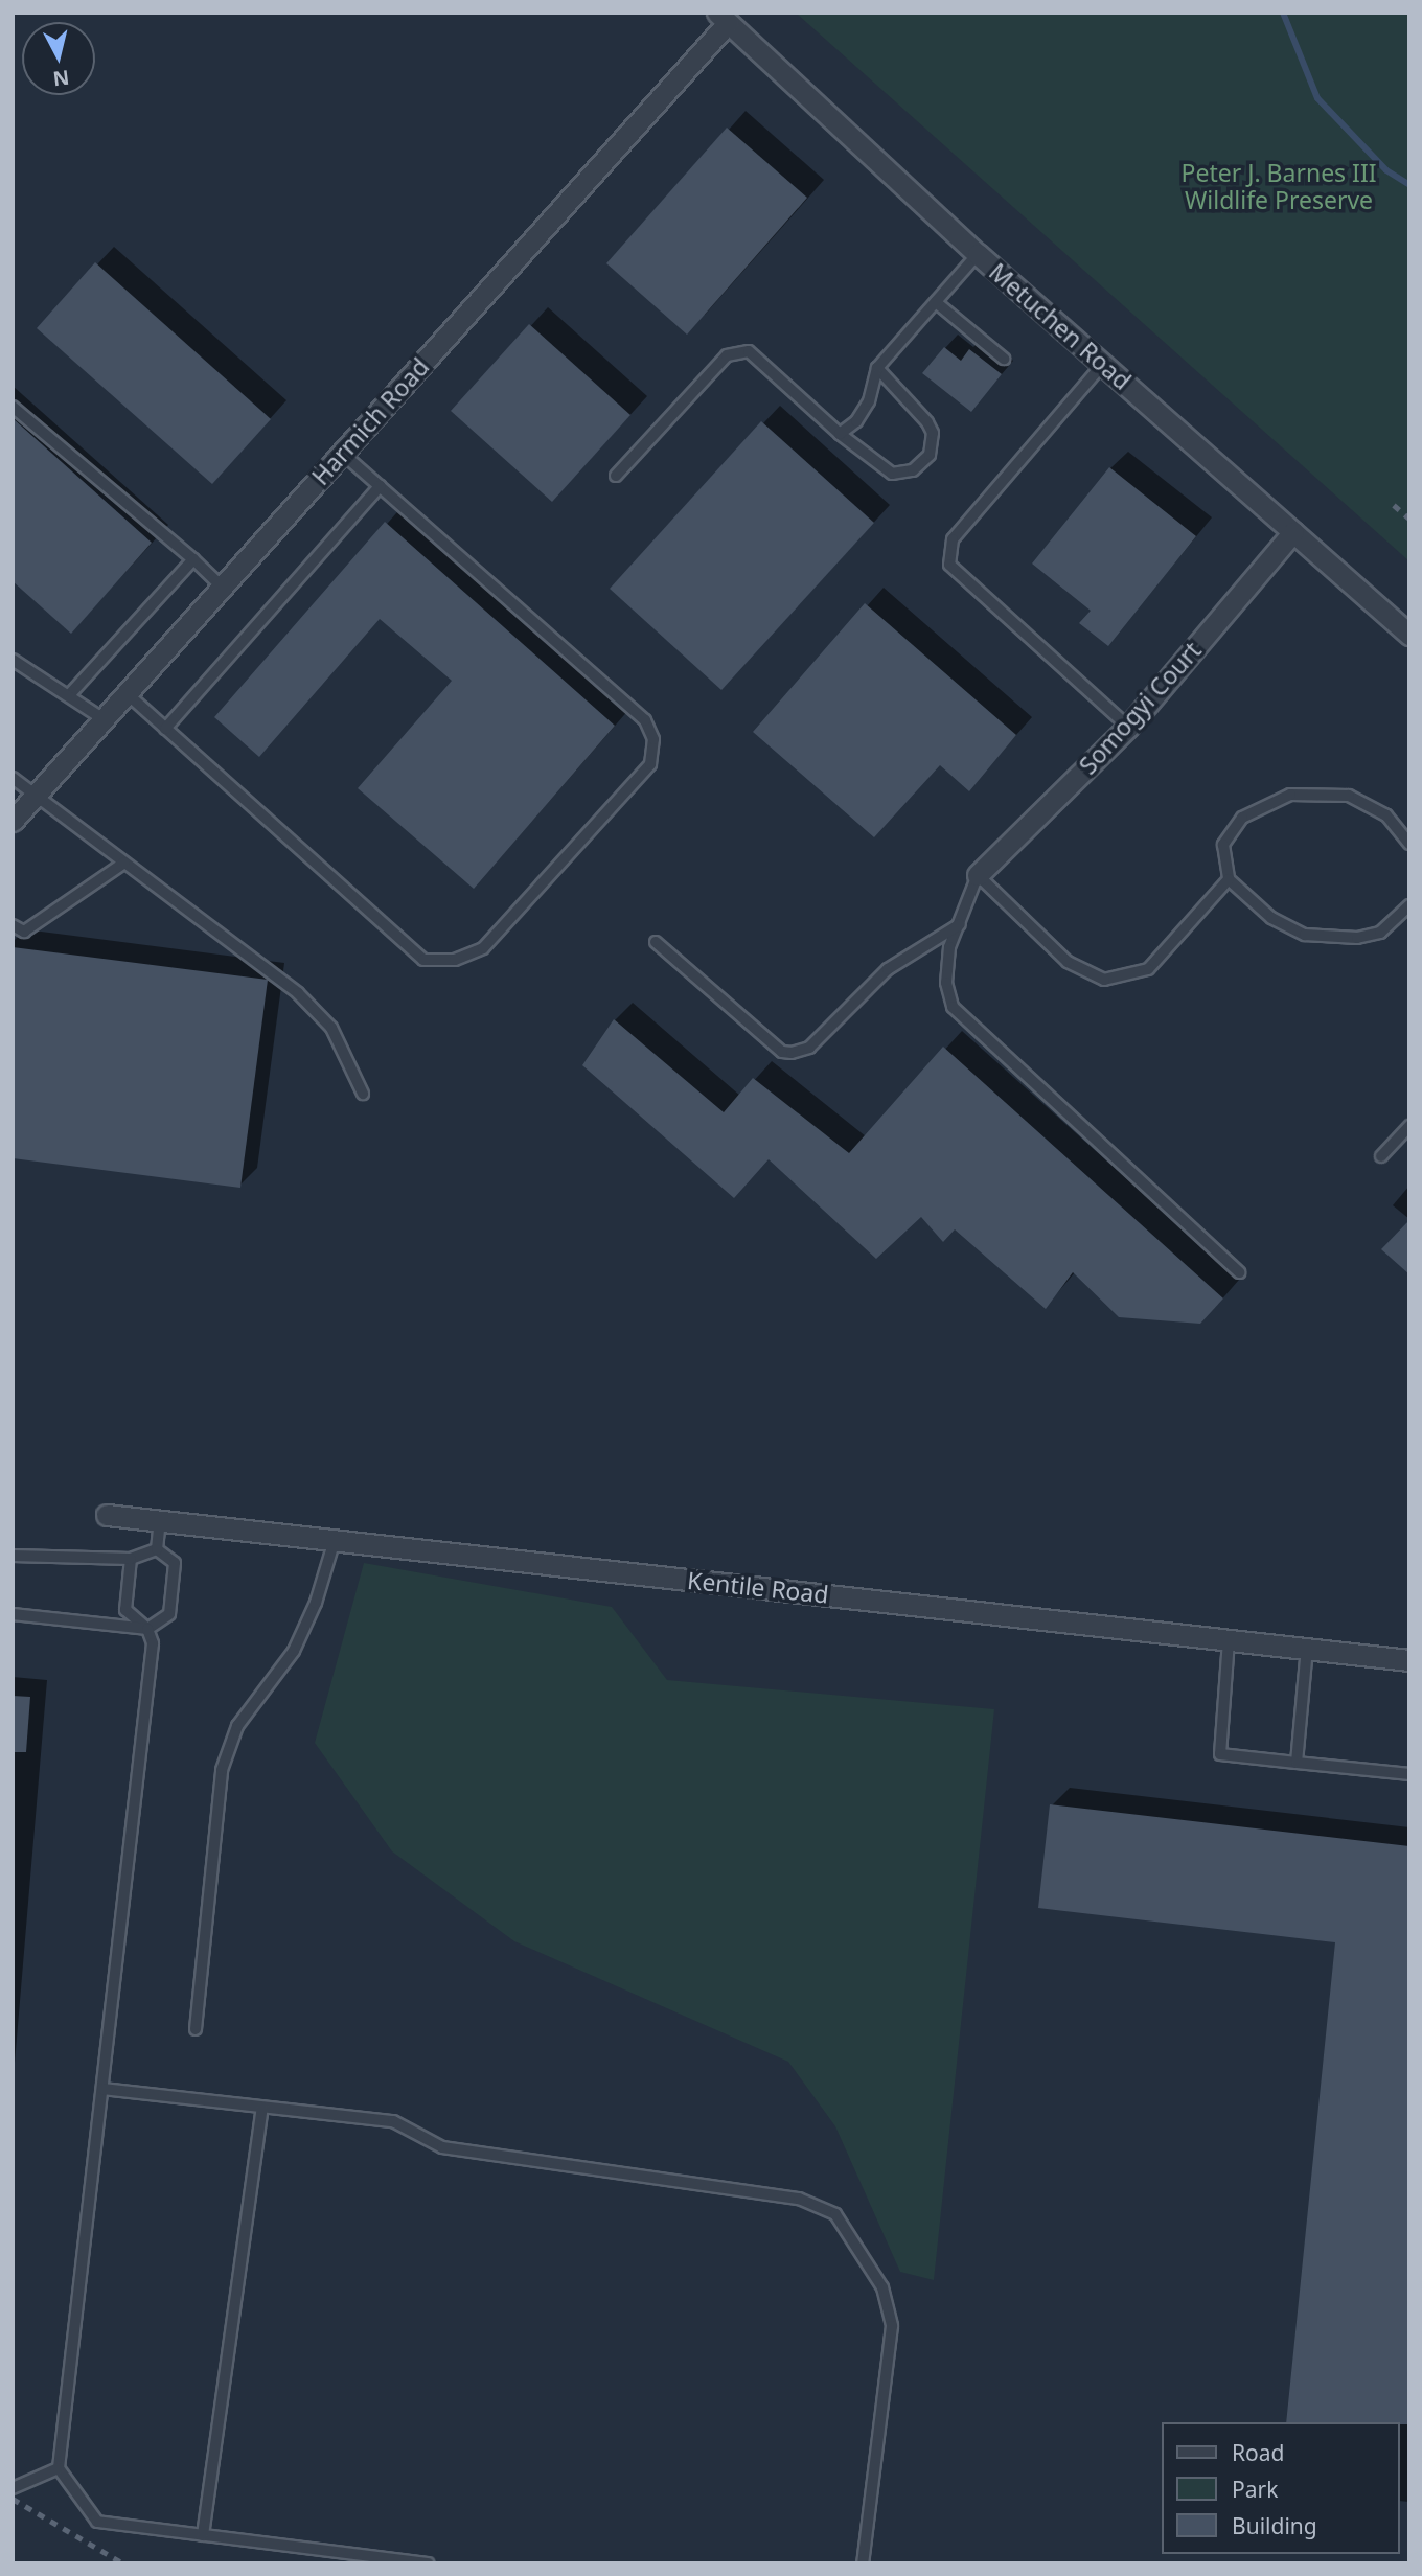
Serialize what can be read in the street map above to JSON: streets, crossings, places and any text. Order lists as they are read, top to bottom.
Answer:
{
  "streets": {
    "street": [
      "Metuchen Road",
      "Harmich Road",
      "Somogyi Court",
      "Kentile Road"
    ]
  },
  "crossings": [
    ["Metuchen Road", "Harmich Road"],
    ["Metuchen Road", "Somogyi Court"]
  ],
  "parks": ["Peter J. Barnes III Wildlife Preserve"],
  "legend": ["Road", "Park", "Building"],
  "north": "bottom"
}
